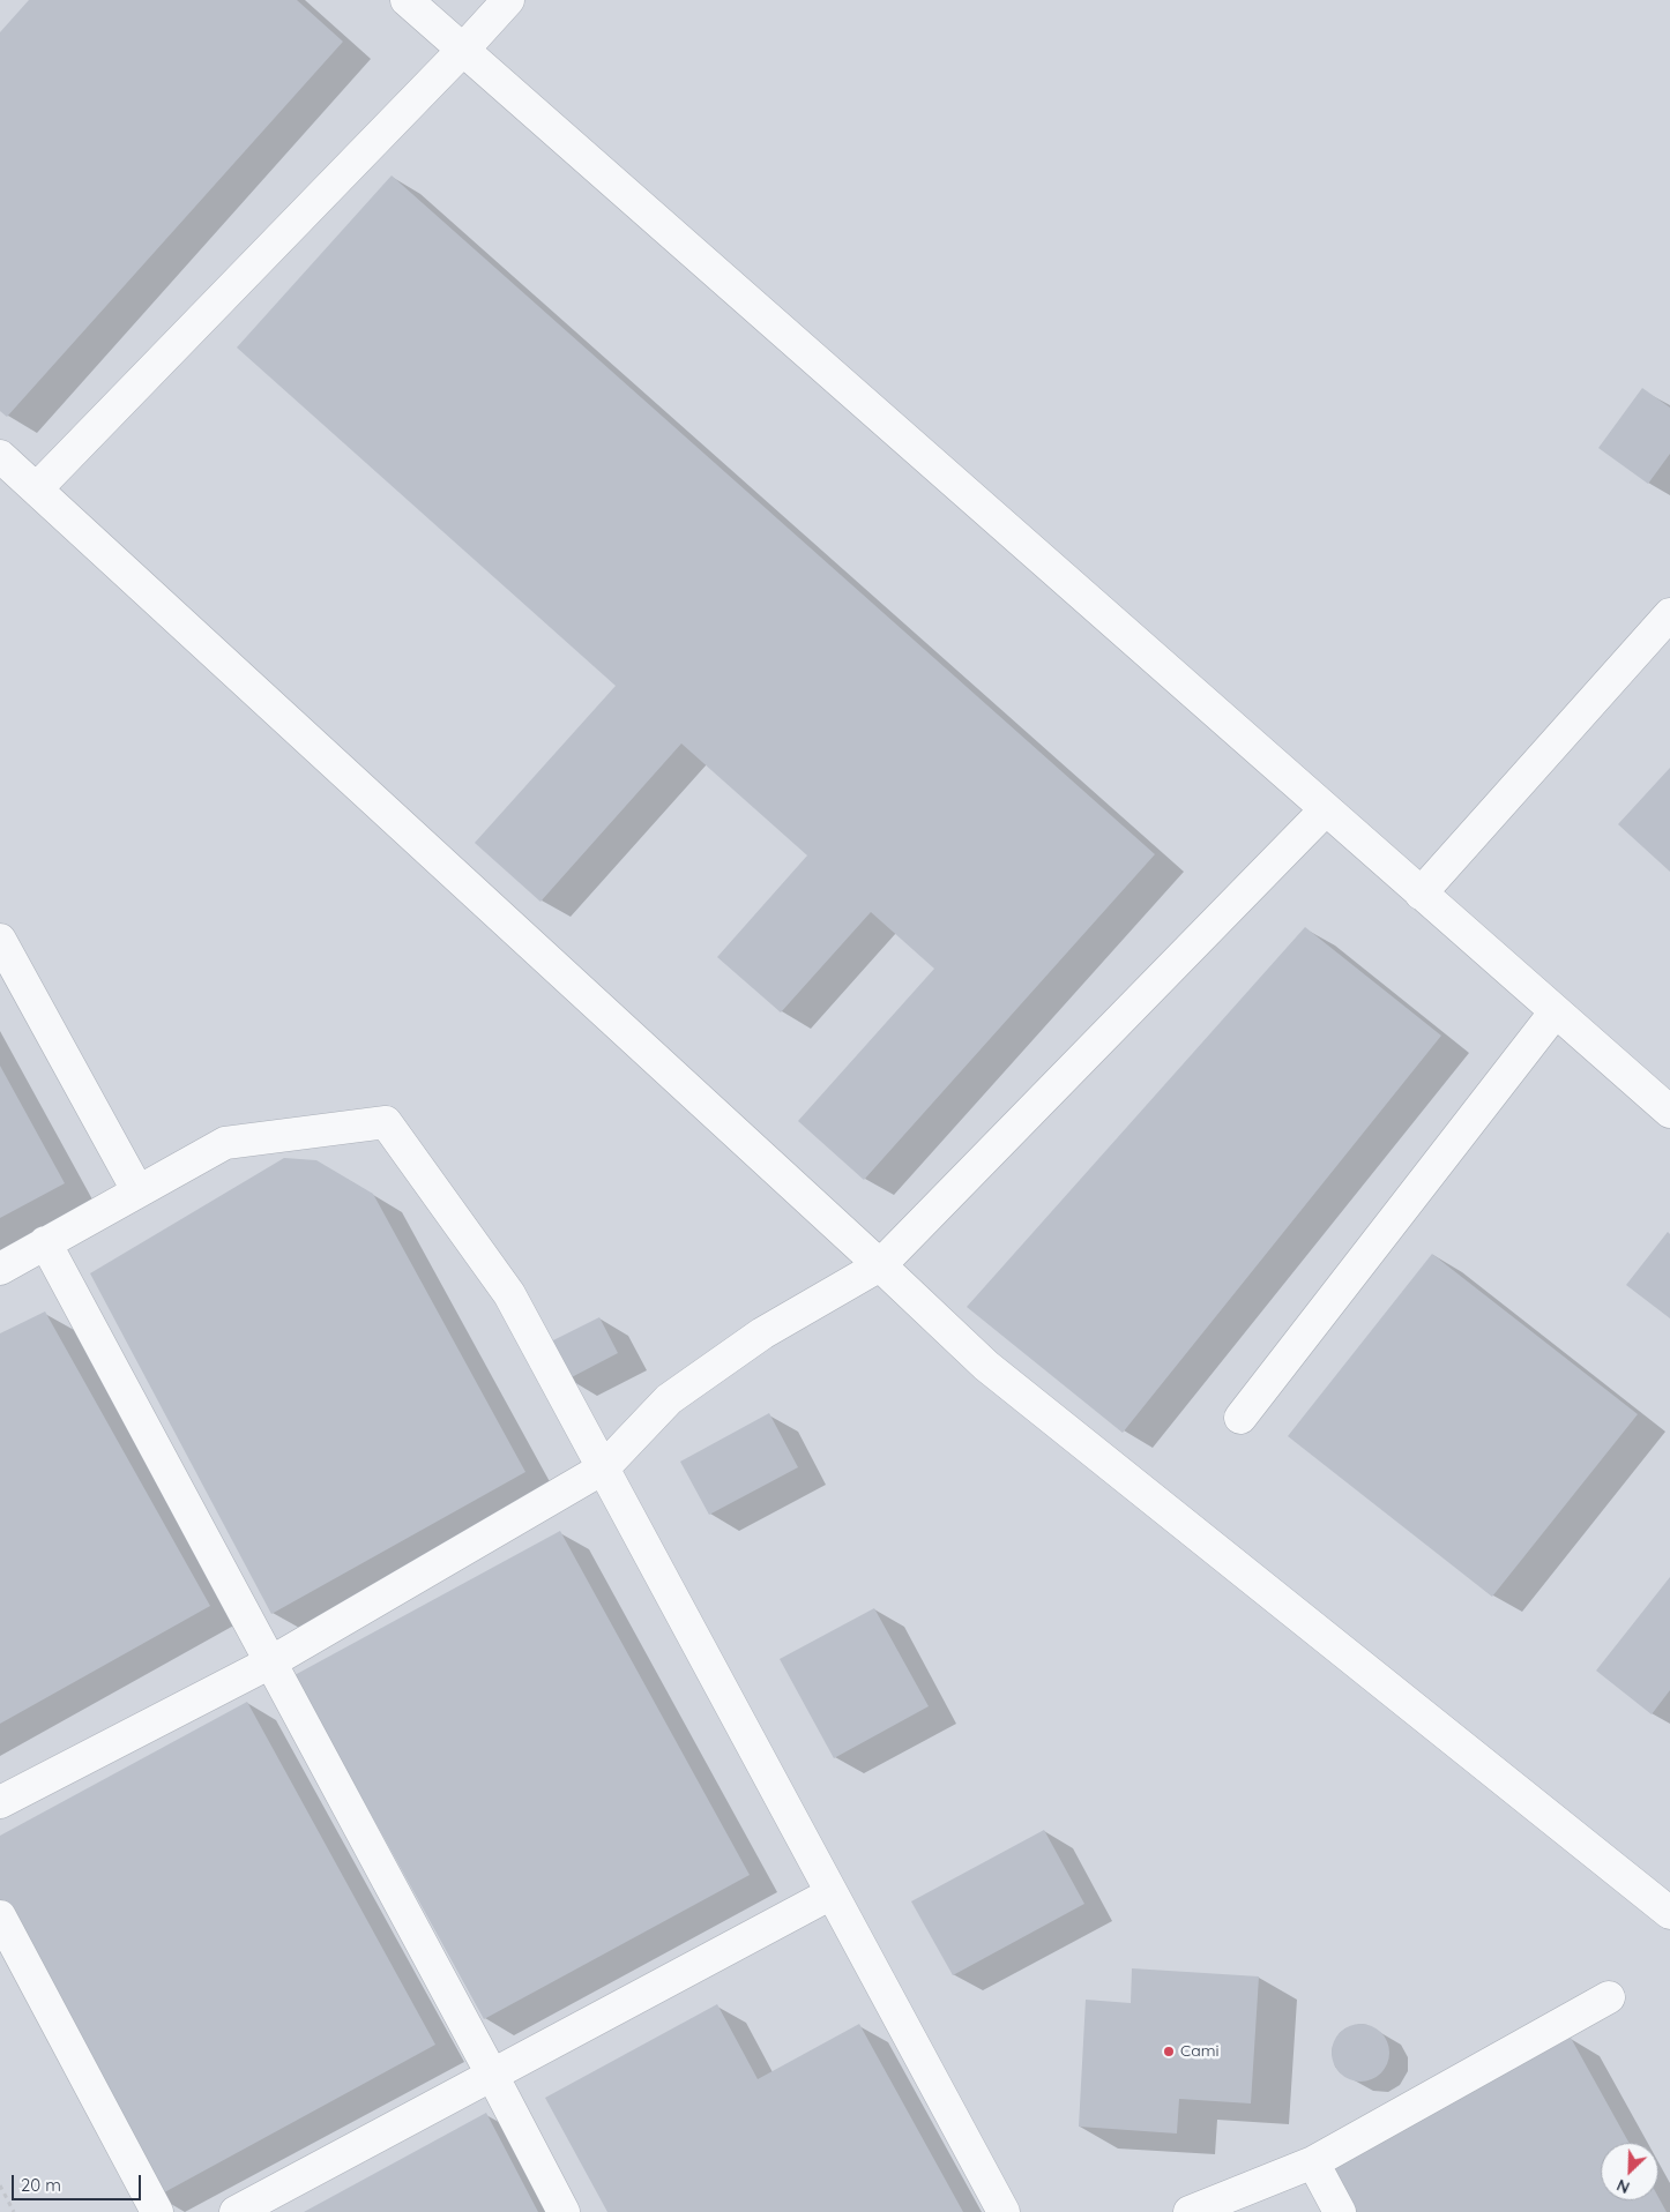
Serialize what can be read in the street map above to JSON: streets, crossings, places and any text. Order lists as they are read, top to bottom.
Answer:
{
  "places": ["Cami"],
  "scale_bar": "20 m",
  "north": "bottom left"
}
